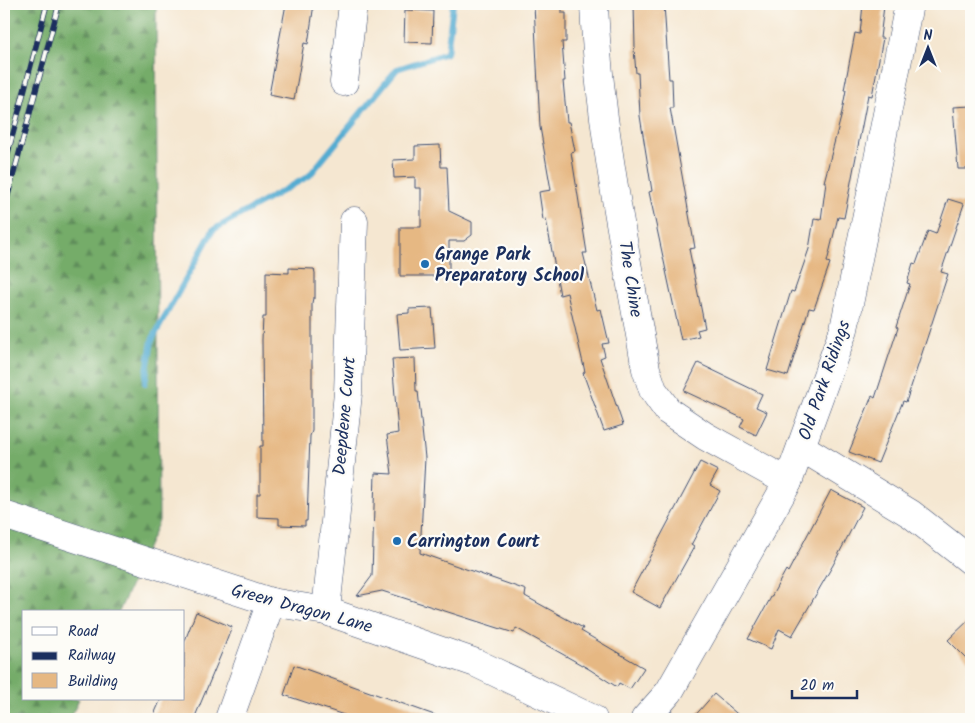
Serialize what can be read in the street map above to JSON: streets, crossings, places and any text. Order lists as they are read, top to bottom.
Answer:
{
  "streets": {
    "street": [
      "The Chine",
      "Old Park Ridings",
      "Deepdene Court",
      "Green Dragon Lane"
    ]
  },
  "crossings": [
    ["The Chine", "Old Park Ridings"],
    ["Deepdene Court", "Green Dragon Lane"]
  ],
  "places": ["Grange Park Preparatory School", "Carrington Court"],
  "legend": ["Road", "Railway", "Building"],
  "scale_bar": "20 m",
  "north": "top"
}
